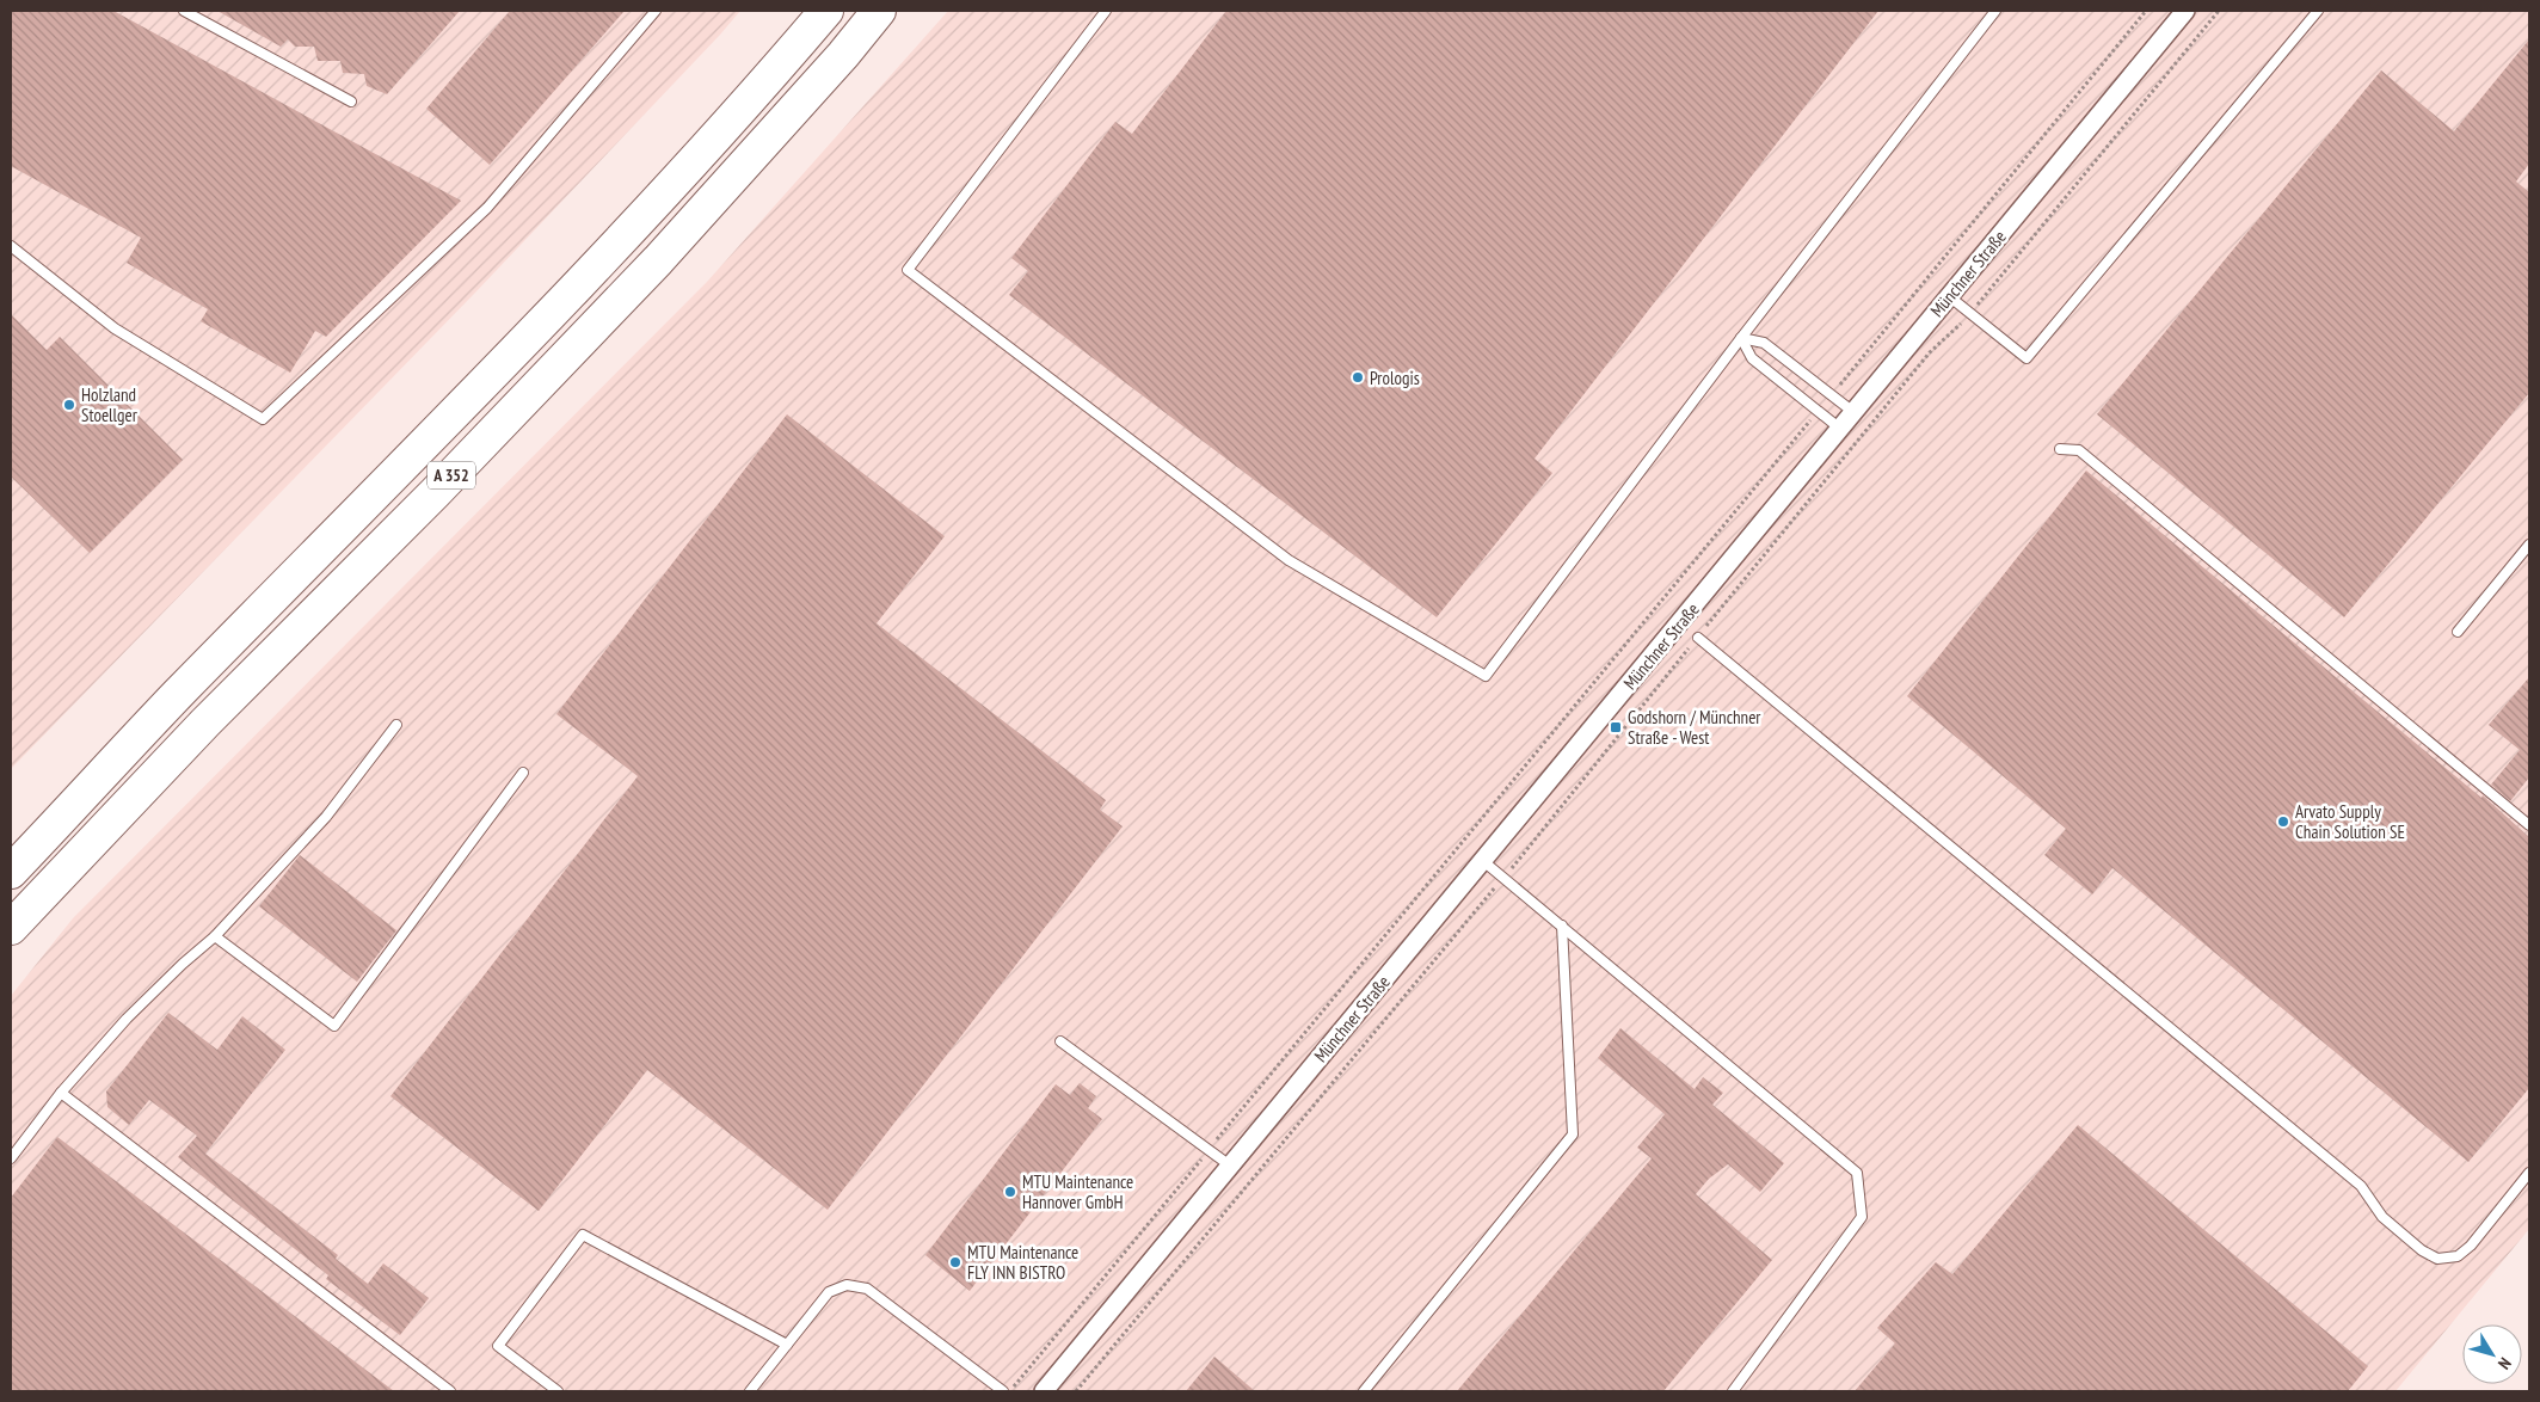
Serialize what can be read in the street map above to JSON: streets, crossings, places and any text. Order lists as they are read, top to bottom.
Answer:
{
  "streets": {
    "highway": ["A 352"],
    "street": ["Münchner Straße"]
  },
  "places": {
    "other": [
      "Prologis",
      "Holzland Stoellger",
      "Arvato Supply Chain Solution SE",
      "MTU Maintenance Hannover GmbH",
      "MTU Maintenance FLY INN BISTRO"
    ],
    "transit": ["Godshorn / Münchner Straße - West"]
  },
  "north": "bottom right"
}
